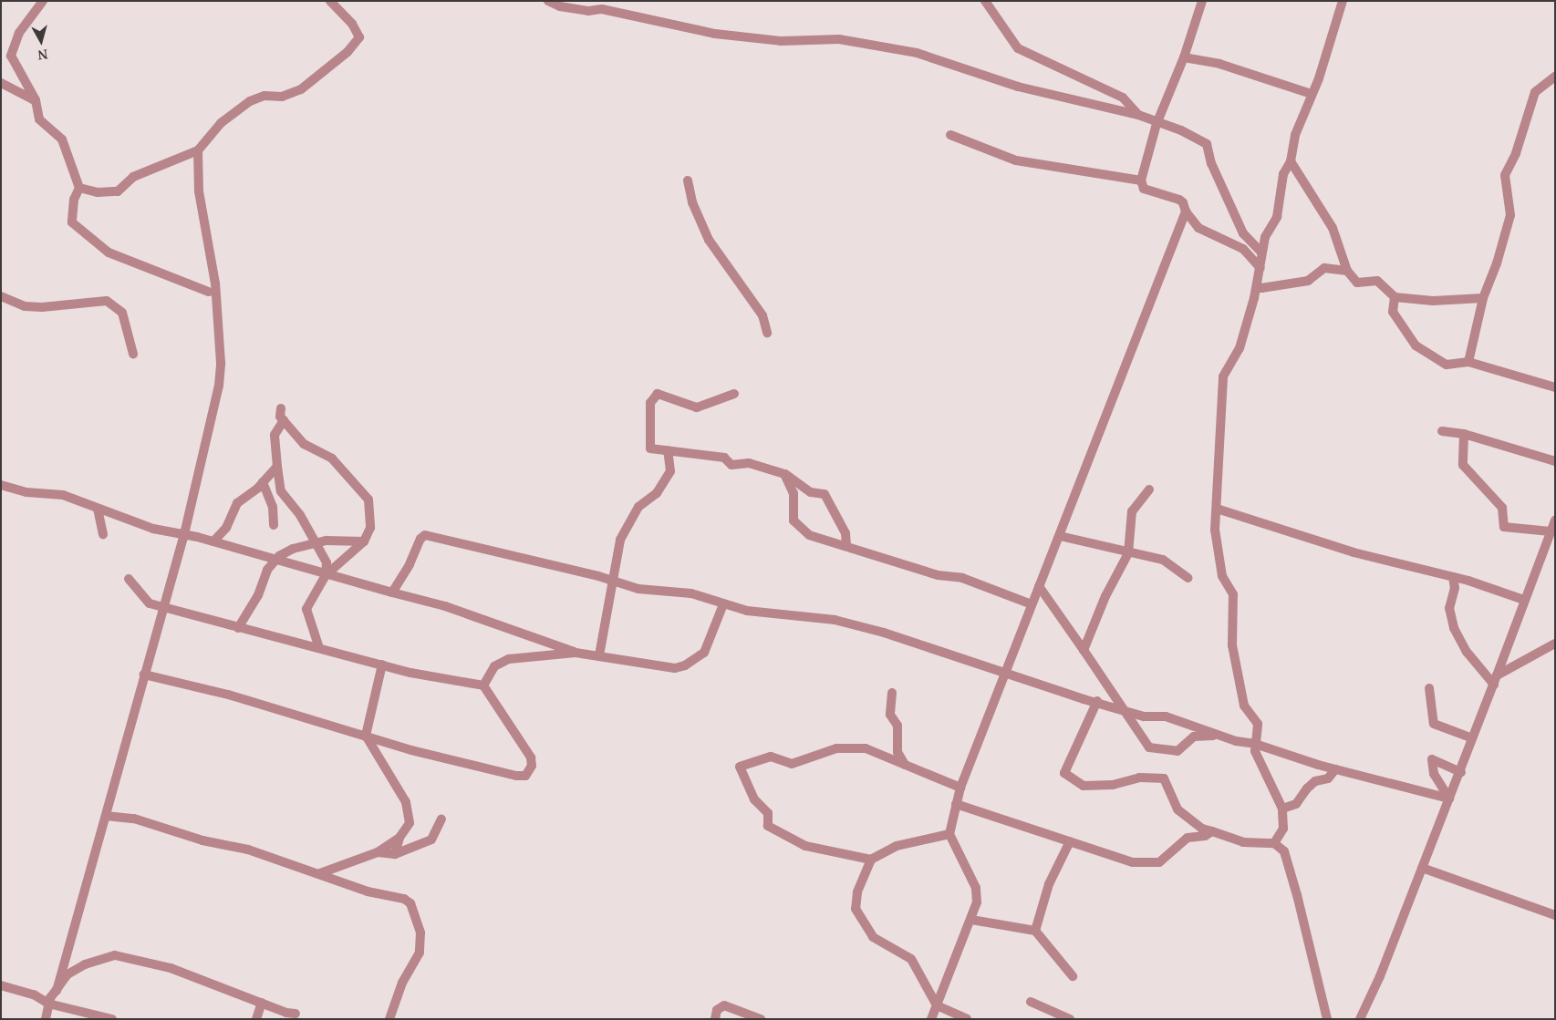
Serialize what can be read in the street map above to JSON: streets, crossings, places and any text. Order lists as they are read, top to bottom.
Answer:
{
  "north": "bottom"
}
